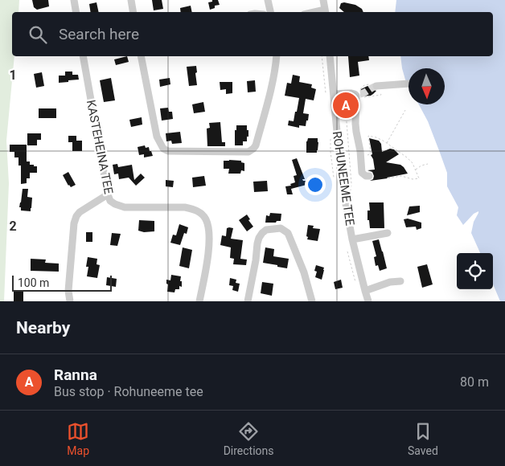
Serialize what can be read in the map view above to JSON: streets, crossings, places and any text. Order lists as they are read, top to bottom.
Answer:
{
  "streets": {
    "street": ["KASTEHEINA TEE", "ROHUNEEME TEE"]
  },
  "scale_bar": "100 m",
  "north": "bottom",
  "page": {
    "search": "Search here",
    "pins": "A",
    "scale": "100 m",
    "heading": "Nearby",
    "list": [
      {
        "mark": "A",
        "name": "Ranna",
        "note": "Bus stop · Rohuneeme tee",
        "value": "80 m"
      }
    ],
    "nav": ["Map", "Directions", "Saved"]
  },
  "grid": {
    "rows": ["1", "2"]
  }
}
